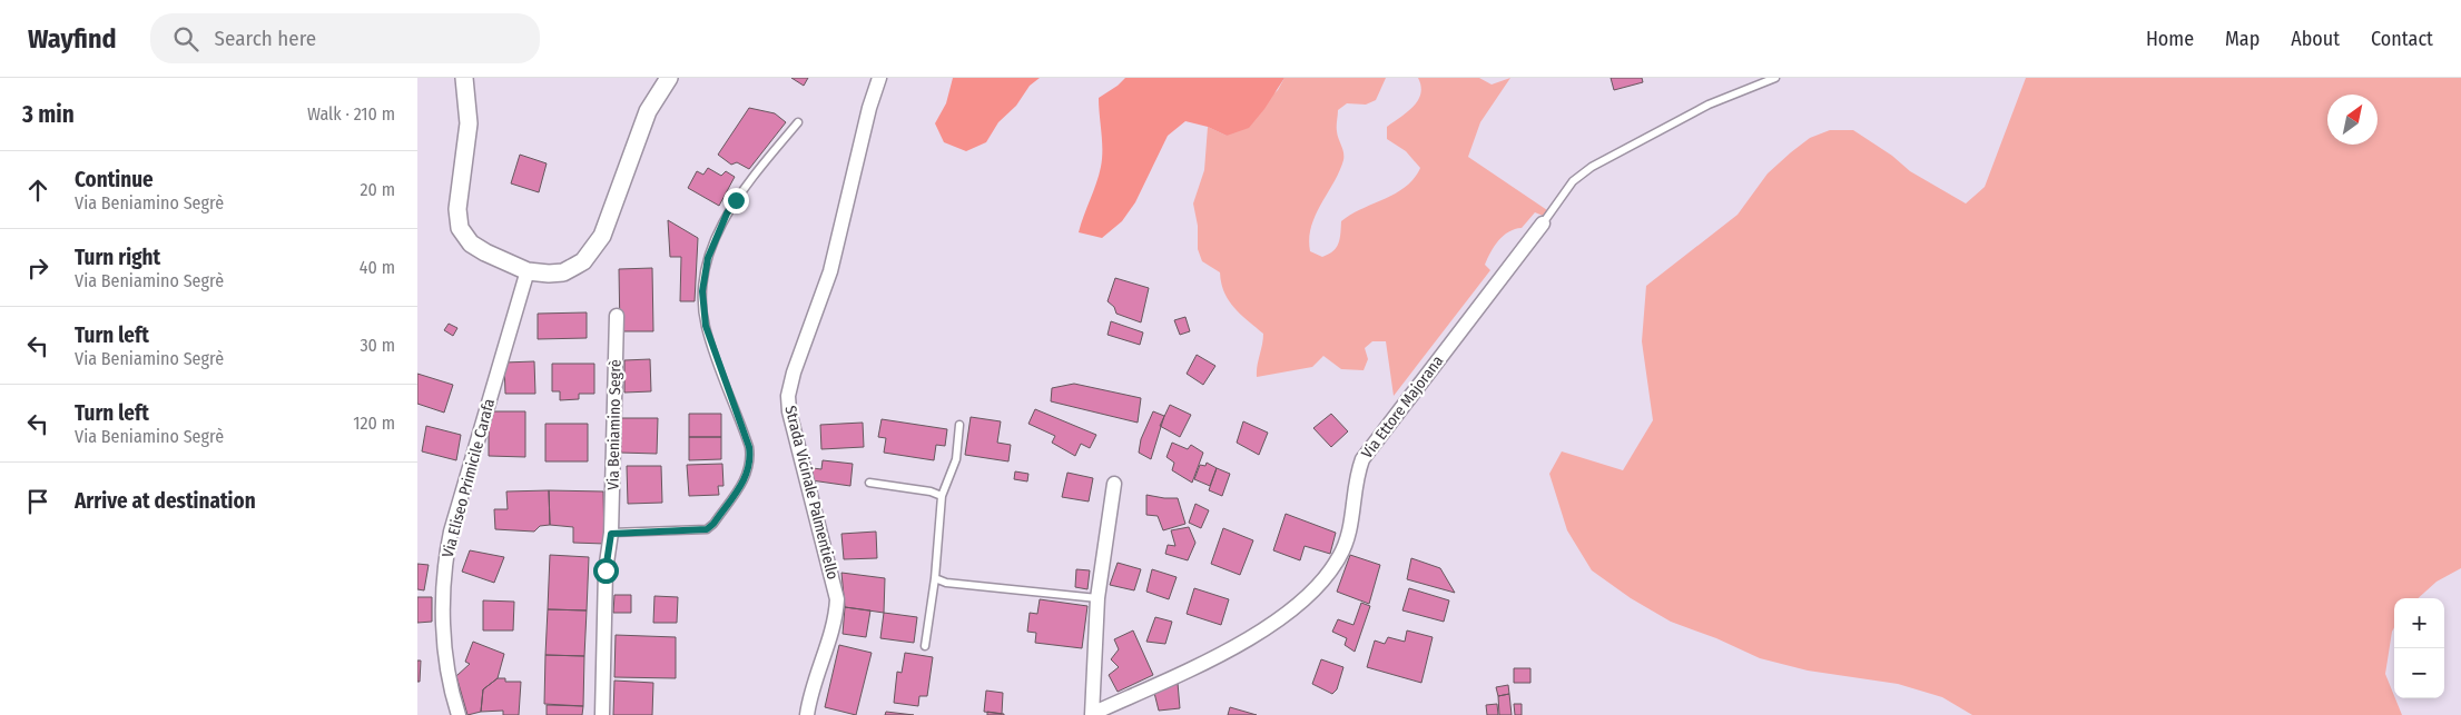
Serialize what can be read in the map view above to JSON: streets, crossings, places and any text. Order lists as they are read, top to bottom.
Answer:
{
  "streets": {
    "street": [
      "Via Ettore Majorana",
      "Via Beniamino Segrè",
      "Via Eliseo Primicile Carafa",
      "Strada Vicinale Palmentiello"
    ]
  },
  "north": "top right",
  "page": {
    "header": "Wayfind",
    "search": "Search here",
    "nav": [
      "Home",
      "Map",
      "About",
      "Contact"
    ],
    "heading": ["3 min", "Walk · 210 m"],
    "list": [
      ["Continue", "Via Beniamino Segrè", "20 m"],
      ["Turn right", "Via Beniamino Segrè", "40 m"],
      ["Turn left", "Via Beniamino Segrè", "30 m"],
      ["Turn left", "Via Beniamino Segrè", "120 m"],
      "Arrive at destination"
    ],
    "map_buttons": ["+", "−"]
  }
}
